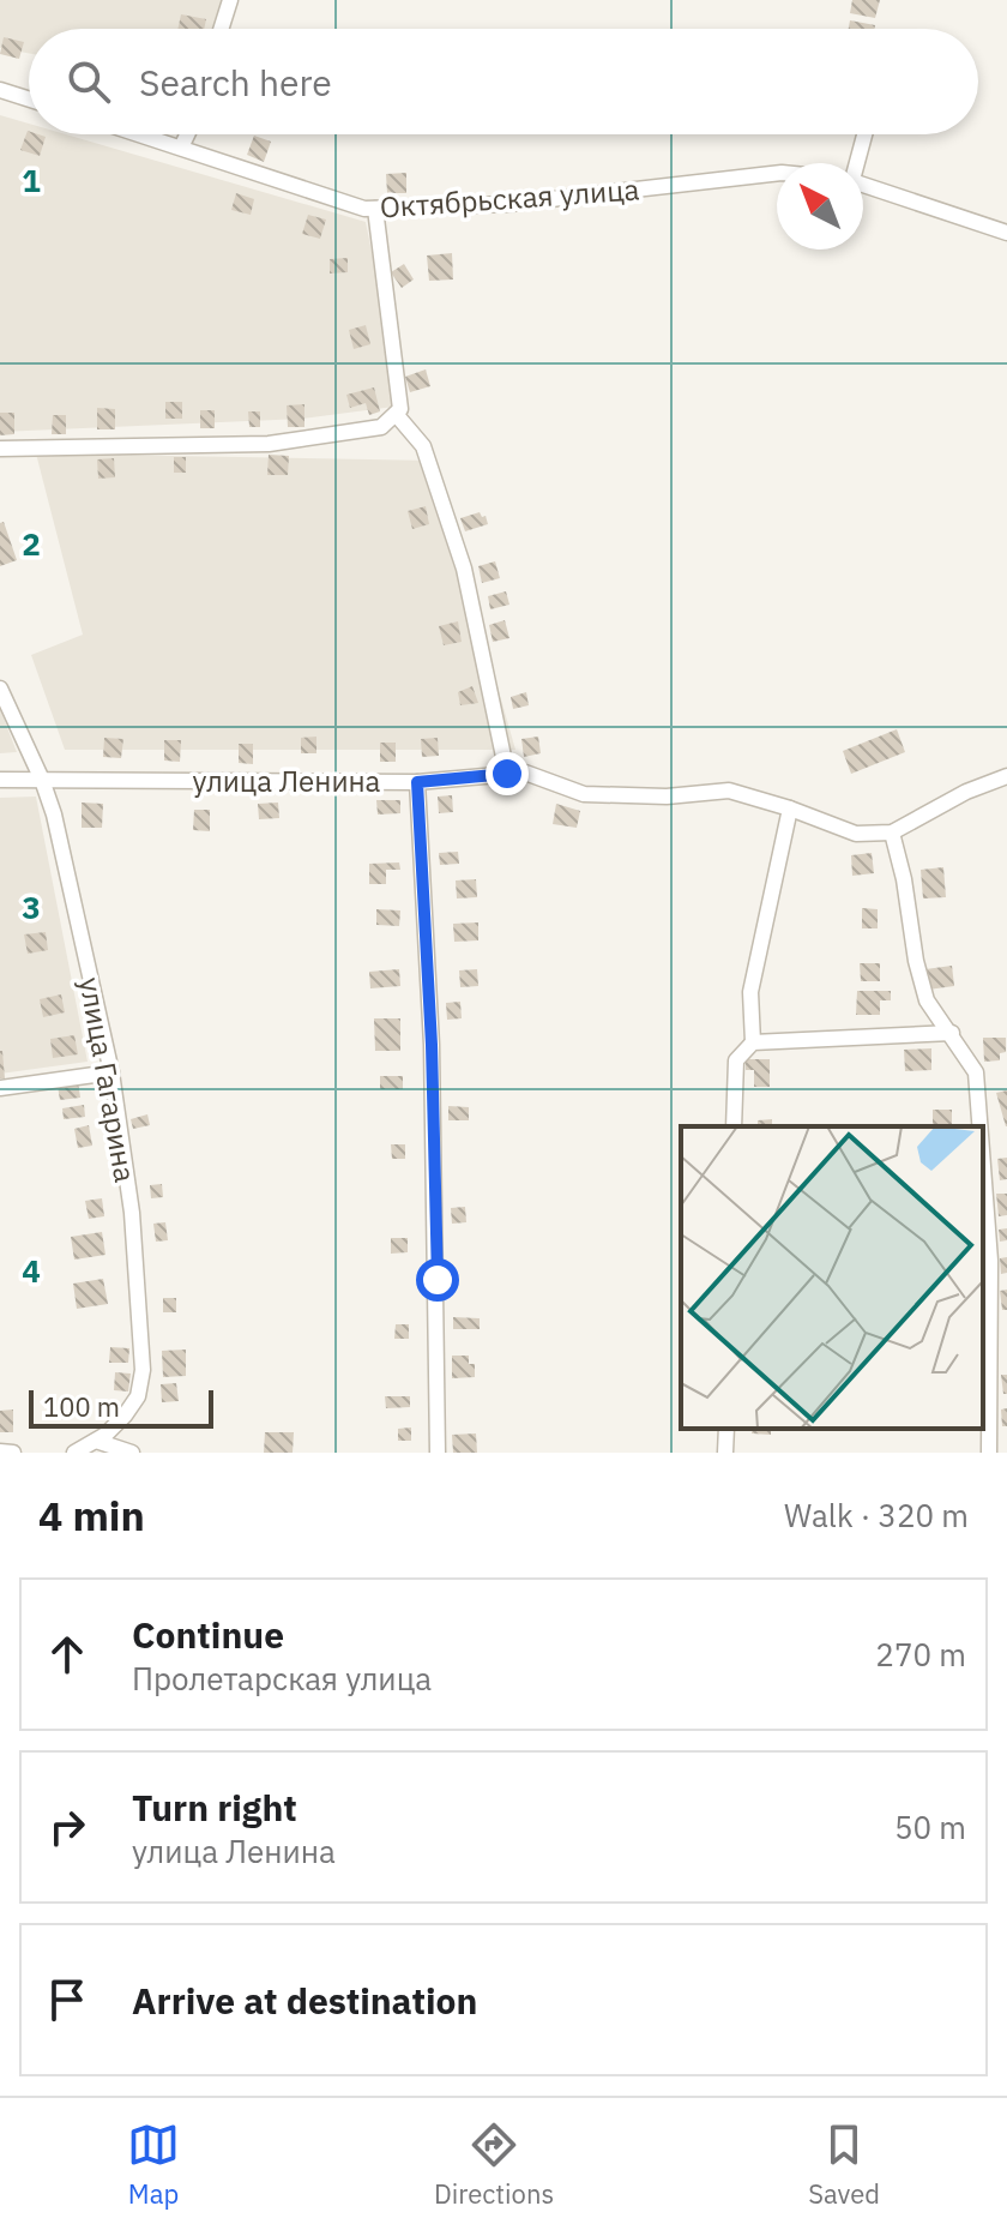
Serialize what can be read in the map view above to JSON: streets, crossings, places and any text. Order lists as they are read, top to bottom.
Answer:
{
  "streets": {
    "street": ["Октябрьская улица", "улица Ленина", "улица Гагарина"]
  },
  "crossings": [
    ["улица Ленина", "улица Гагарина"]
  ],
  "scale_bar": "100 m",
  "north": "top left",
  "page": {
    "search": "Search here",
    "scale": "100 m",
    "heading": ["4 min", "Walk · 320 m"],
    "list": [
      ["Continue", "Пролетарская улица", "270 m"],
      ["Turn right", "улица Ленина", "50 m"],
      "Arrive at destination"
    ],
    "nav": ["Map", "Directions", "Saved"]
  },
  "grid": {
    "rows": [
      "1",
      "2",
      "3",
      "4"
    ]
  }
}
